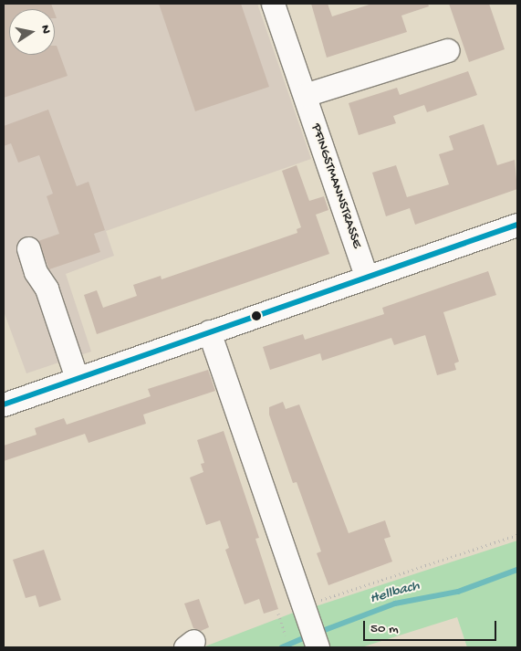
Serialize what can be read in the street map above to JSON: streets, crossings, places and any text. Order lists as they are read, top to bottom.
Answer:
{
  "streets": {
    "street": ["PFINGSTMANNSTRASSE"]
  },
  "water": ["Hellbach"],
  "scale_bar": "50 m",
  "north": "right"
}
